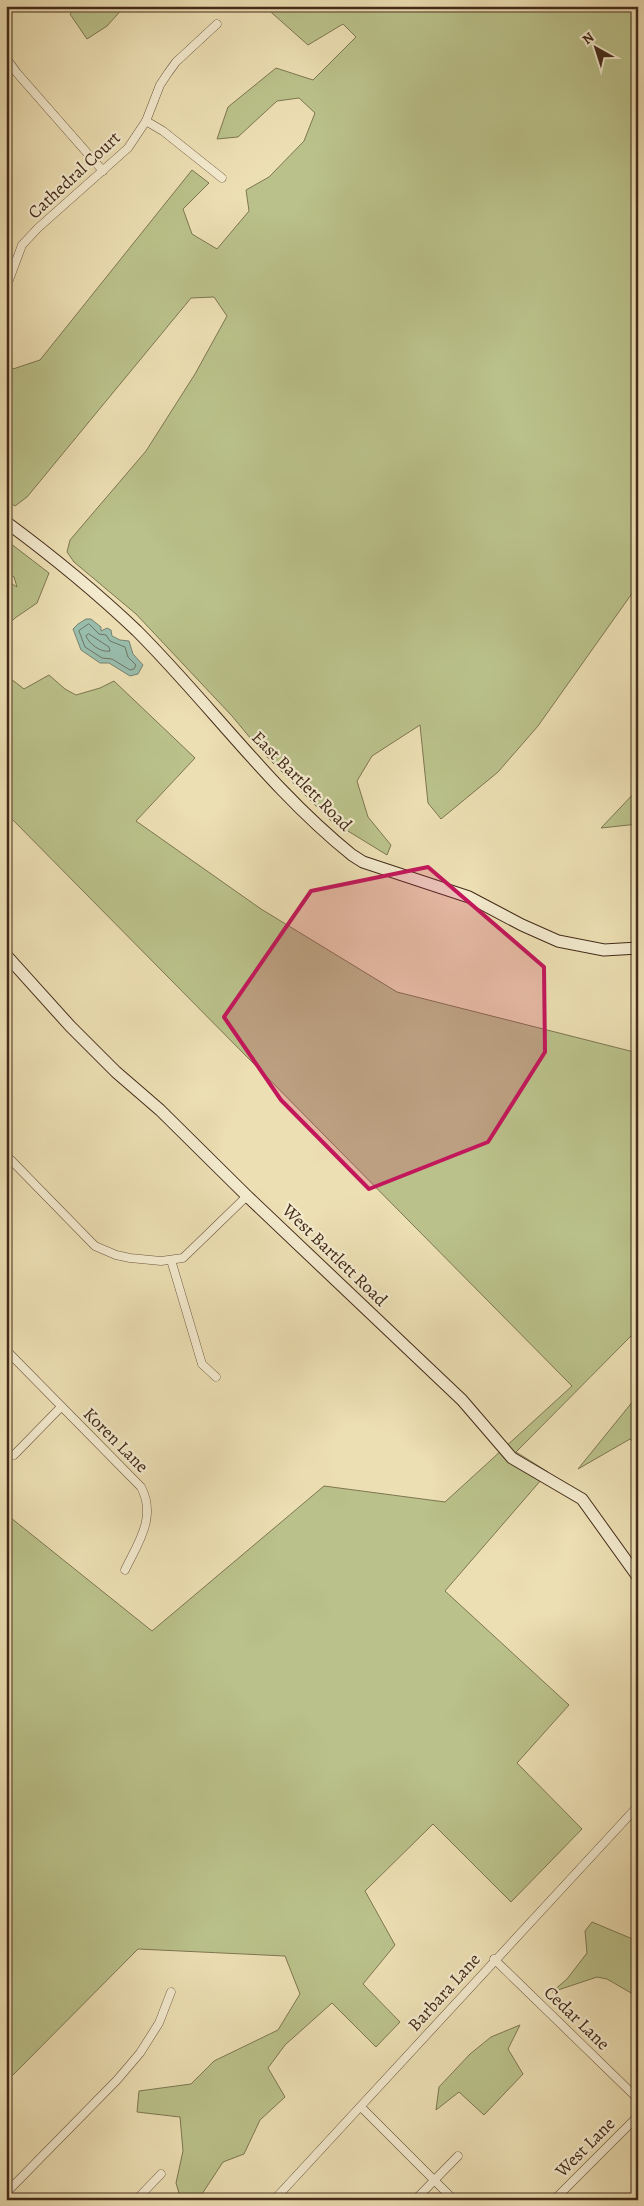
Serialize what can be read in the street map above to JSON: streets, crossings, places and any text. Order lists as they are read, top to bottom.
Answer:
{
  "streets": {
    "street": [
      "Cathedral Court",
      "East Bartlett Road",
      "West Bartlett Road",
      "Koren Lane",
      "Barbara Lane",
      "Cedar Lane",
      "West Lane"
    ]
  },
  "crossings": [
    ["Barbara Lane", "Cedar Lane"]
  ],
  "north": "top left"
}
